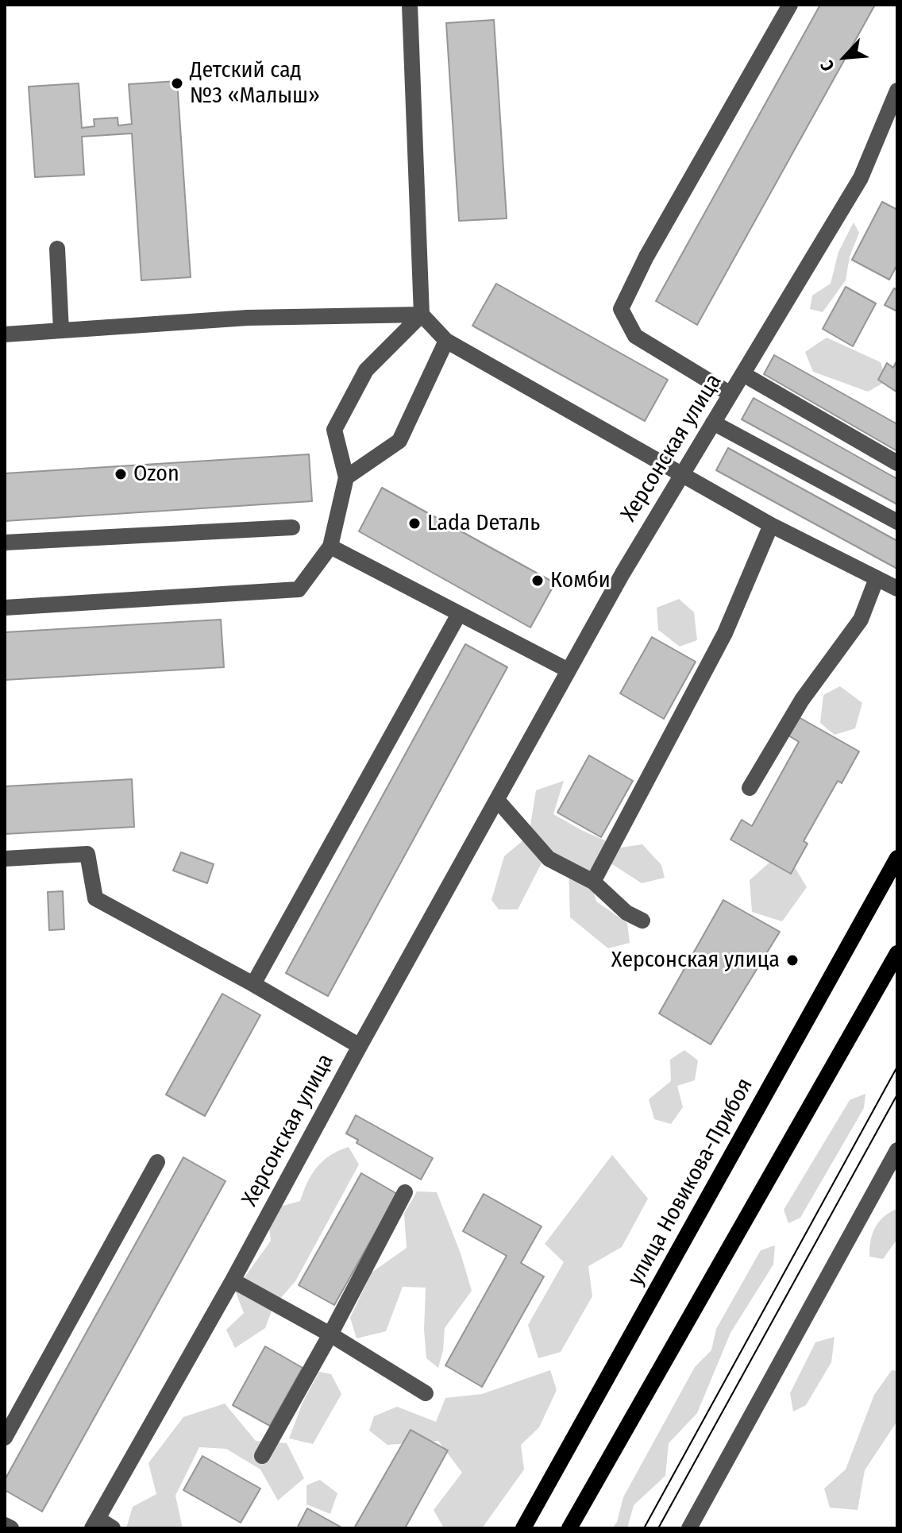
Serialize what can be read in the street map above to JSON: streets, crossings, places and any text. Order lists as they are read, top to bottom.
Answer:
{
  "streets": {
    "main road": ["улица Новикова-Прибоя"],
    "street": ["Херсонская улица"]
  },
  "places": [
    "Детский сад №3 «Малыш»",
    "Ozon",
    "Lada Dеталь",
    "Комби",
    "Херсонская улица"
  ],
  "north": "bottom left"
}
